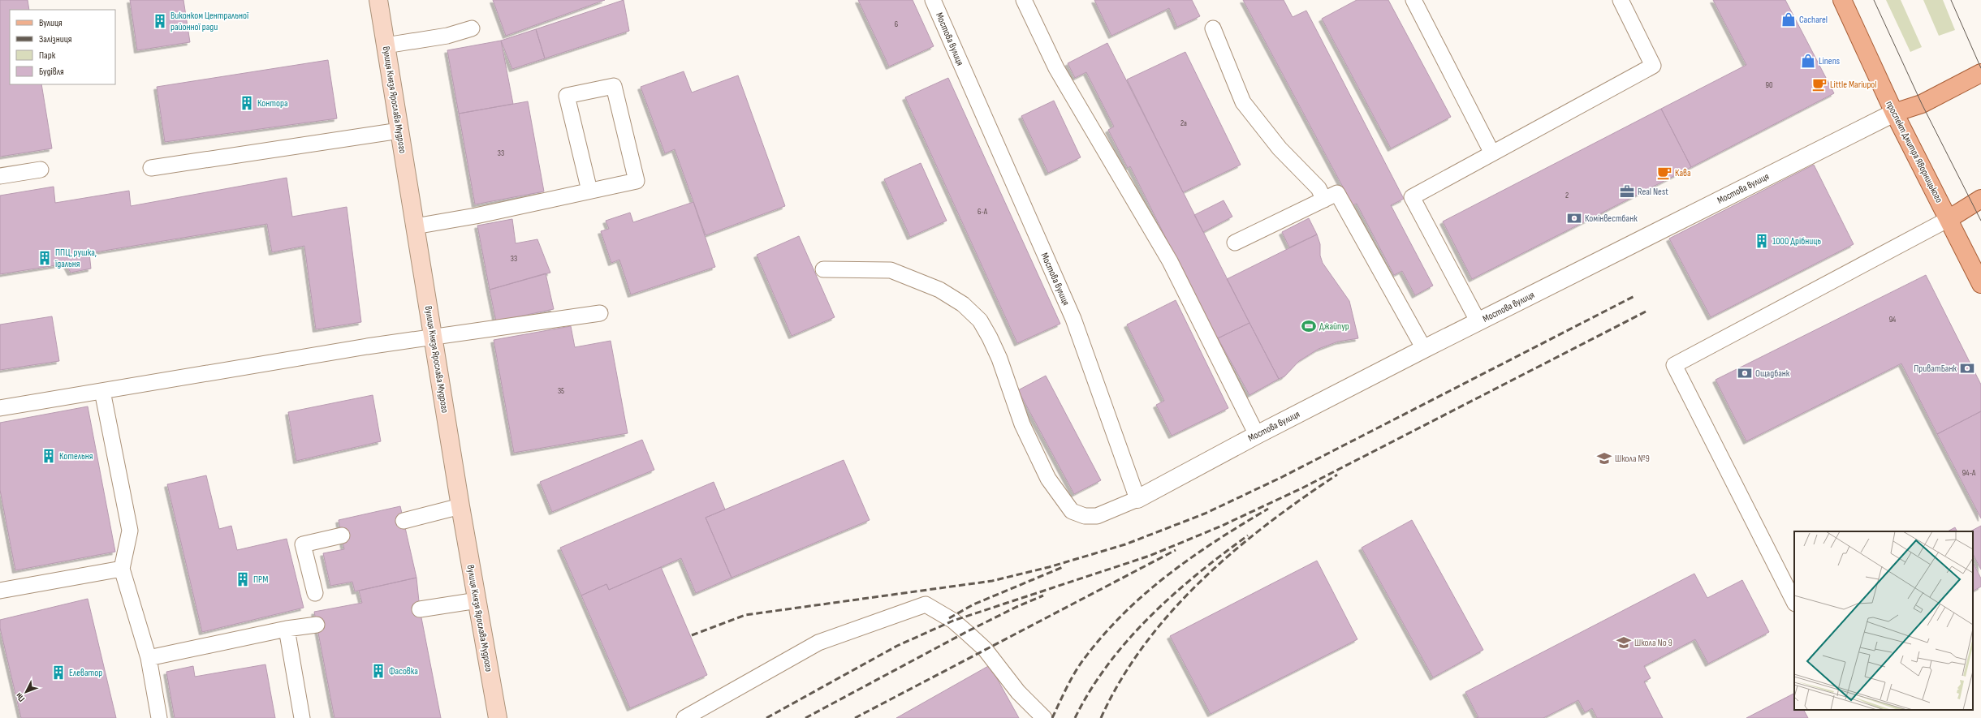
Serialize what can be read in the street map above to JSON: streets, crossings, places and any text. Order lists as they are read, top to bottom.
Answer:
{
  "streets": {
    "main road": ["вулиця Князя Ярослава Мудрого", "проспект Дмитра Яворницького"],
    "street": ["Мостова вулиця"]
  },
  "crossings": [
    ["Мостова вулиця", "проспект Дмитра Яворницького"]
  ],
  "places": {
    "shop": ["Cacharel", "Linens"],
    "building": [
      "Виконком Центральної районної ради",
      "Контора",
      "1000 Дрібниць",
      "ППЦ, рушка, їдальня",
      "Котельня",
      "ПРМ",
      "Фасовка",
      "Елеватор"
    ],
    "cafe": ["Little Mariupol", "Кава"],
    "office": ["Real Nest"],
    "bank": ["Комінвестбанк", "ПриватБанк", "Ощадбанк"],
    "sports": ["Джайпур"],
    "school or university": ["Школа №9", "Школа No 9"]
  },
  "house_numbers": [
    "6",
    "90",
    "2а",
    "33",
    "2",
    "6-А",
    "33",
    "94",
    "35",
    "94-А"
  ],
  "legend": [
    "Вулиця",
    "Залізниця",
    "Парк",
    "Будівля"
  ],
  "north": "bottom left"
}
